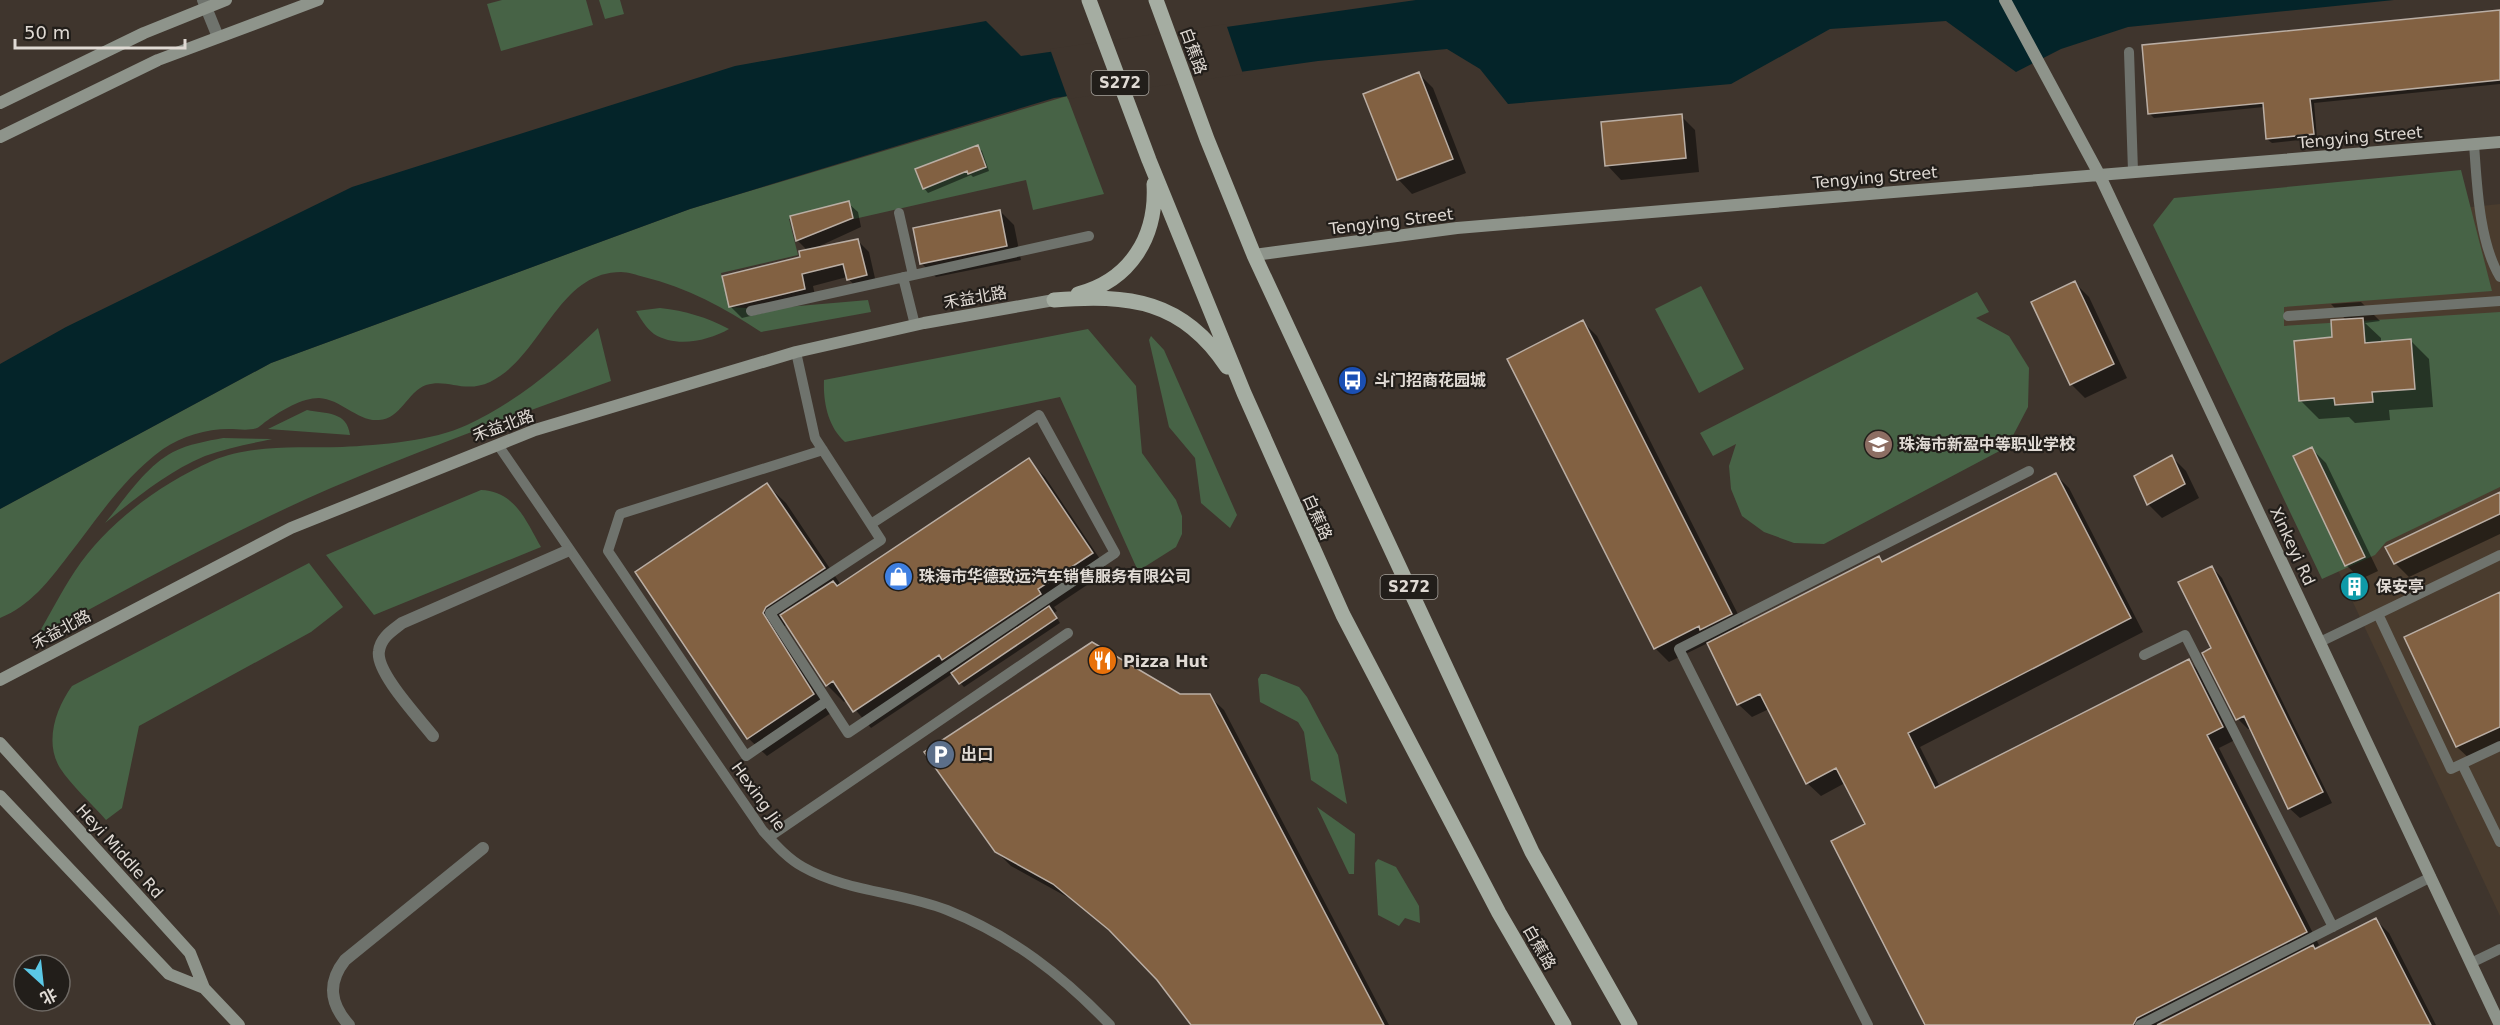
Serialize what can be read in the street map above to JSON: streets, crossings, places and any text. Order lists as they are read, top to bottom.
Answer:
{
  "streets": {
    "main road": ["白蕉路", "S272"],
    "street": [
      "Tengying Street",
      "禾益北路",
      "Xinkeyi Rd",
      "Heyi Middle Rd"
    ],
    "lane": ["Hexing Jie"]
  },
  "crossings": [
    ["白蕉路", "Tengying Street"],
    ["Tengying Street", "Xinkeyi Rd"],
    ["禾益北路", "Hexing Jie"]
  ],
  "places": {
    "bus stop": ["斗门招商花园城"],
    "school or university": ["珠海市新盈中等职业学校"],
    "shop": ["珠海市华德致远汽车销售服务有限公司"],
    "building": ["保安亭"],
    "restaurant": ["Pizza Hut"],
    "parking": ["出口"]
  },
  "scale_bar": "50 m",
  "north": "bottom right"
}
